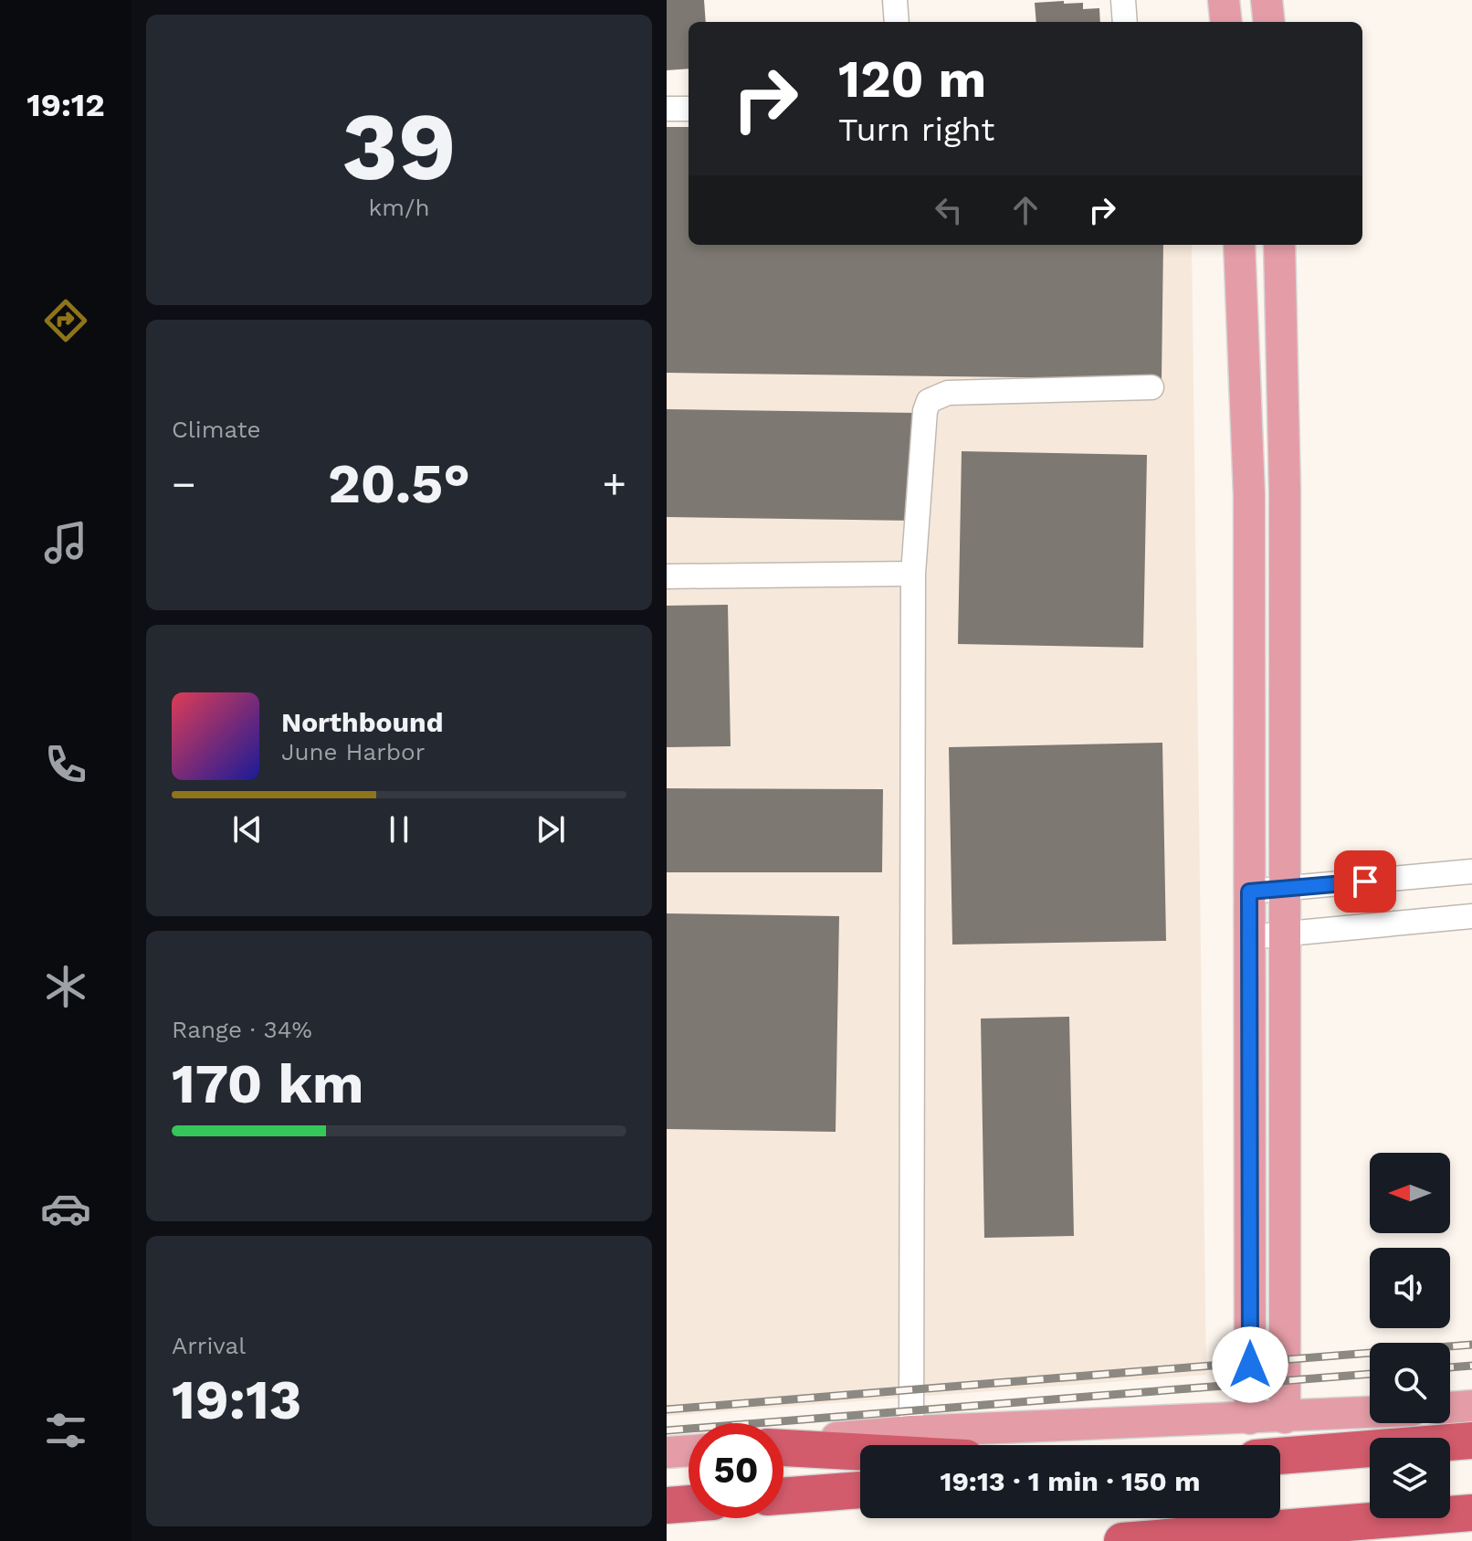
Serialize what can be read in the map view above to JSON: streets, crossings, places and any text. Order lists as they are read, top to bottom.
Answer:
{
  "north": "left",
  "page": {
    "tabs": "19:12",
    "tile": [
      ["39", "km/h"],
      "Climate",
      ["Range · 34%", "170 km"],
      ["Arrival", "19:13"]
    ],
    "turn": ["120 m", "Turn right"],
    "heat": ["−", "20.5°", "+"],
    "song": ["Northbound", "June Harbor"],
    "limit": "50",
    "trip": "19:13 · 1 min · 150 m"
  }
}
